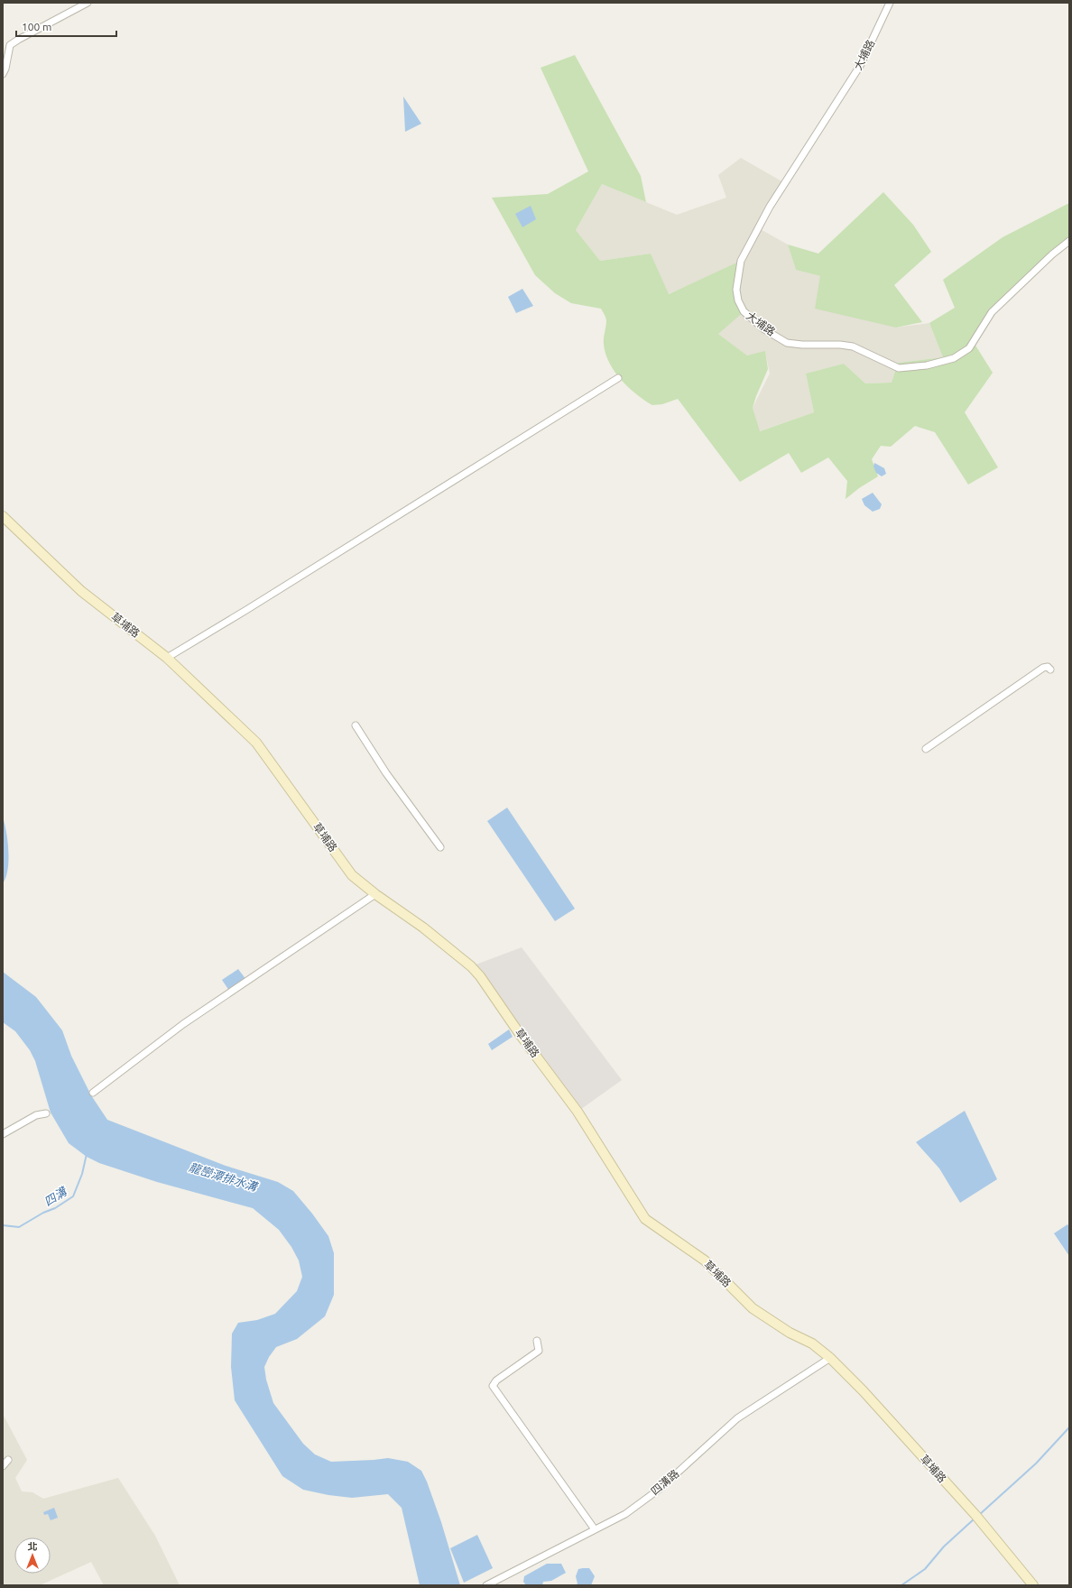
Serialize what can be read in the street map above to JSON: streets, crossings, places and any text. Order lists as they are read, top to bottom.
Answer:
{
  "streets": {
    "street": ["大埔路", "草埔路", "四溝路"]
  },
  "crossings": [
    ["草埔路", "四溝路"]
  ],
  "water": ["龍巒潭排水溝", "四溝"],
  "scale_bar": "100 m",
  "north": "top"
}
